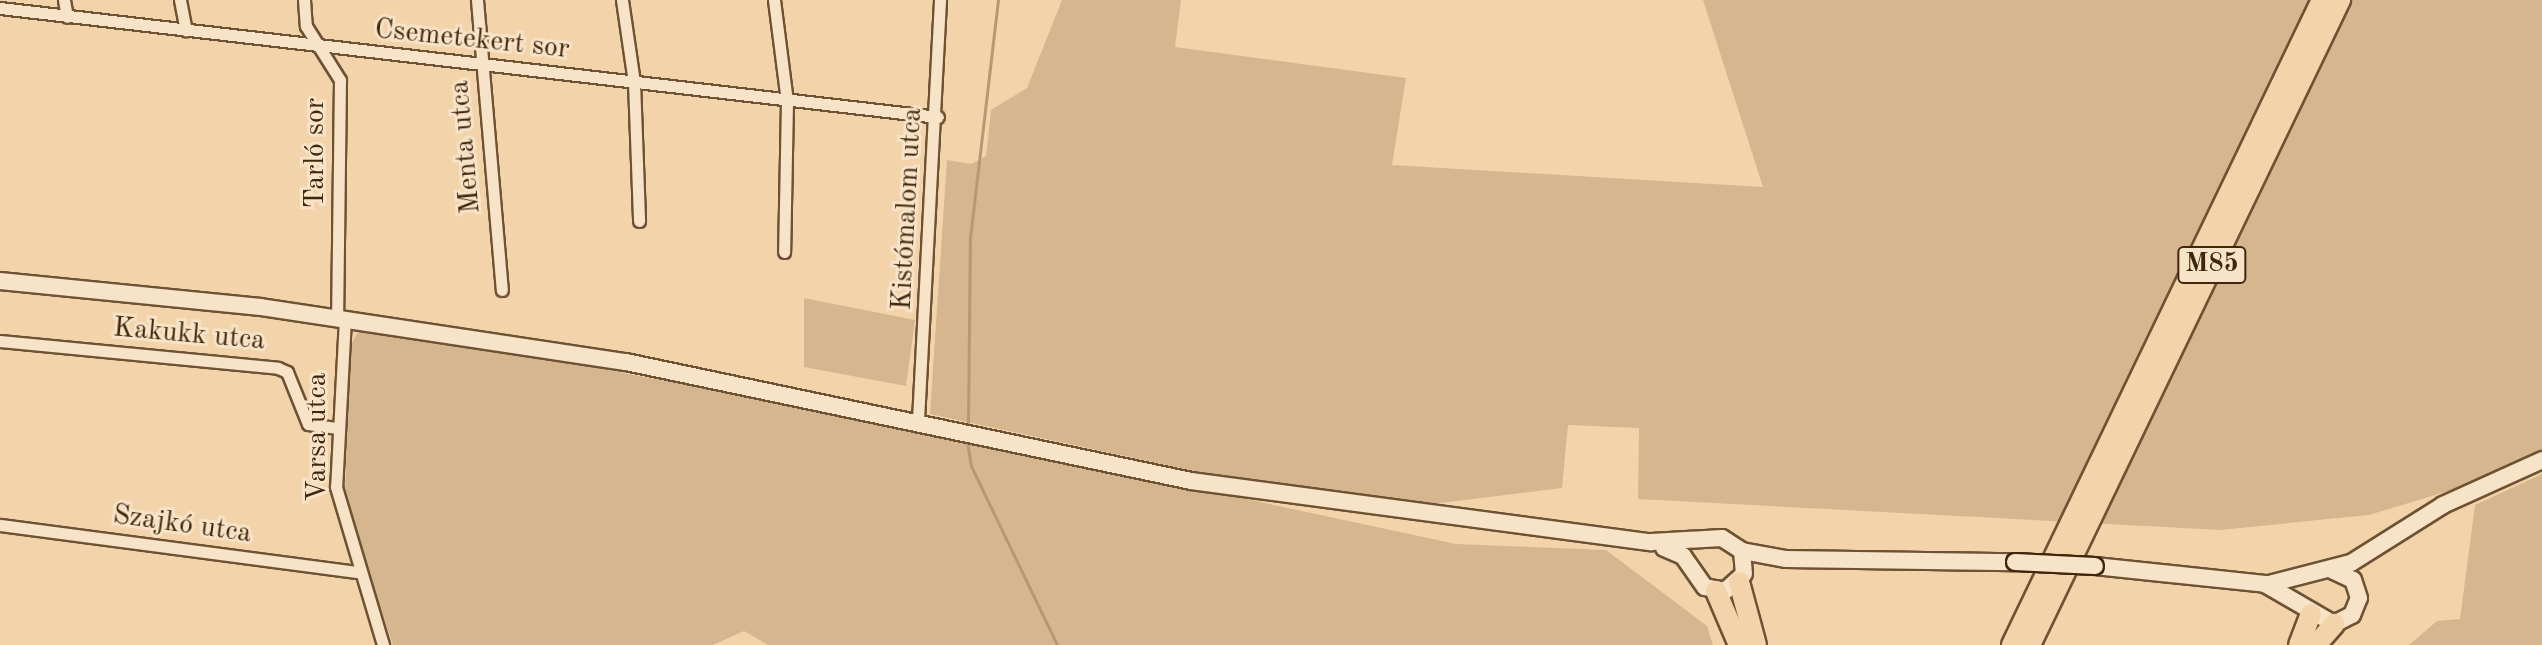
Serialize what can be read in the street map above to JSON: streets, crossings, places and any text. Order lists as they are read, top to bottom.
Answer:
{
  "streets": {
    "highway": ["M85"],
    "street": [
      "Csemetekert sor",
      "Menta utca",
      "Tarló sor",
      "Kistómalom utca",
      "Kakukk utca",
      "Varsa utca",
      "Szajkó utca"
    ]
  },
  "crossings": [
    ["Csemetekert sor", "Menta utca"],
    ["Csemetekert sor", "Tarló sor"],
    ["Csemetekert sor", "Kistómalom utca"],
    ["Tarló sor", "Varsa utca"],
    ["Kakukk utca", "Varsa utca"],
    ["Varsa utca", "Szajkó utca"]
  ]
}
